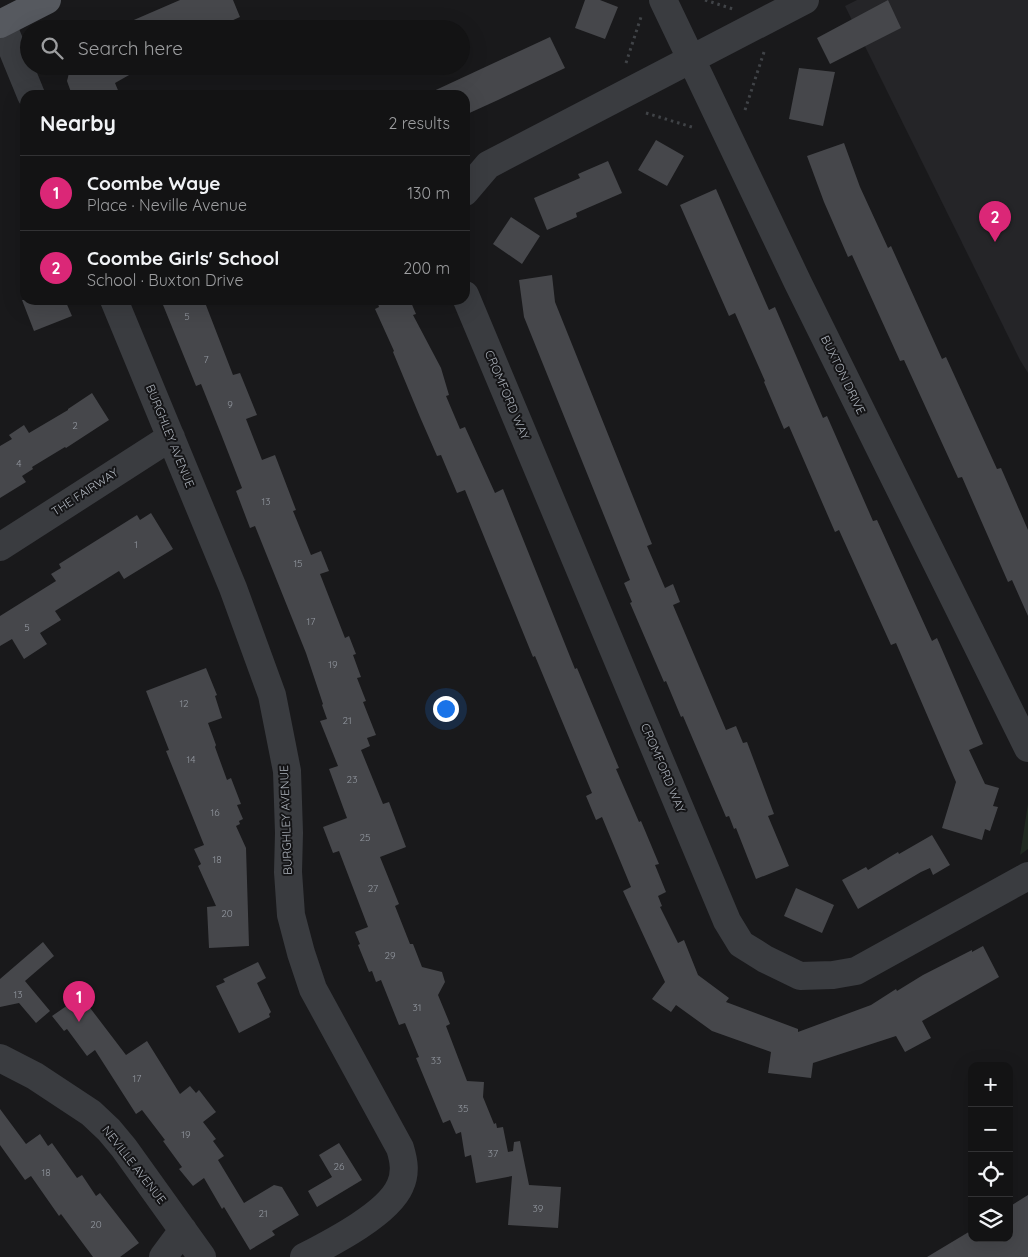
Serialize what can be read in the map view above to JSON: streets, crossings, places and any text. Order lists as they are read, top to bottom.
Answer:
{
  "streets": {
    "street": [
      "BUXTON DRIVE",
      "CROMFORD WAY",
      "BURGHLEY AVENUE",
      "THE FAIRWAY",
      "NEVILLE AVENUE"
    ]
  },
  "crossings": [
    ["BURGHLEY AVENUE", "THE FAIRWAY"]
  ],
  "house_numbers": [
    "5",
    "7",
    "9",
    "2",
    "4",
    "13",
    "1",
    "15",
    "17",
    "5",
    "19",
    "12",
    "21",
    "14",
    "23",
    "16",
    "25",
    "18",
    "27",
    "20",
    "29",
    "13",
    "31",
    "33",
    "17",
    "35",
    "19",
    "37",
    "26",
    "18",
    "39",
    "21",
    "20"
  ],
  "page": {
    "search": "Search here",
    "heading": ["Nearby", "2 results"],
    "list": [
      {
        "mark": "1",
        "name": "Coombe Waye",
        "note": "Place · Neville Avenue",
        "value": "130 m"
      },
      {
        "mark": "2",
        "name": "Coombe Girls' School",
        "note": "School · Buxton Drive",
        "value": "200 m"
      }
    ],
    "pins": ["2", "1"],
    "map_buttons": ["+", "−"]
  }
}
